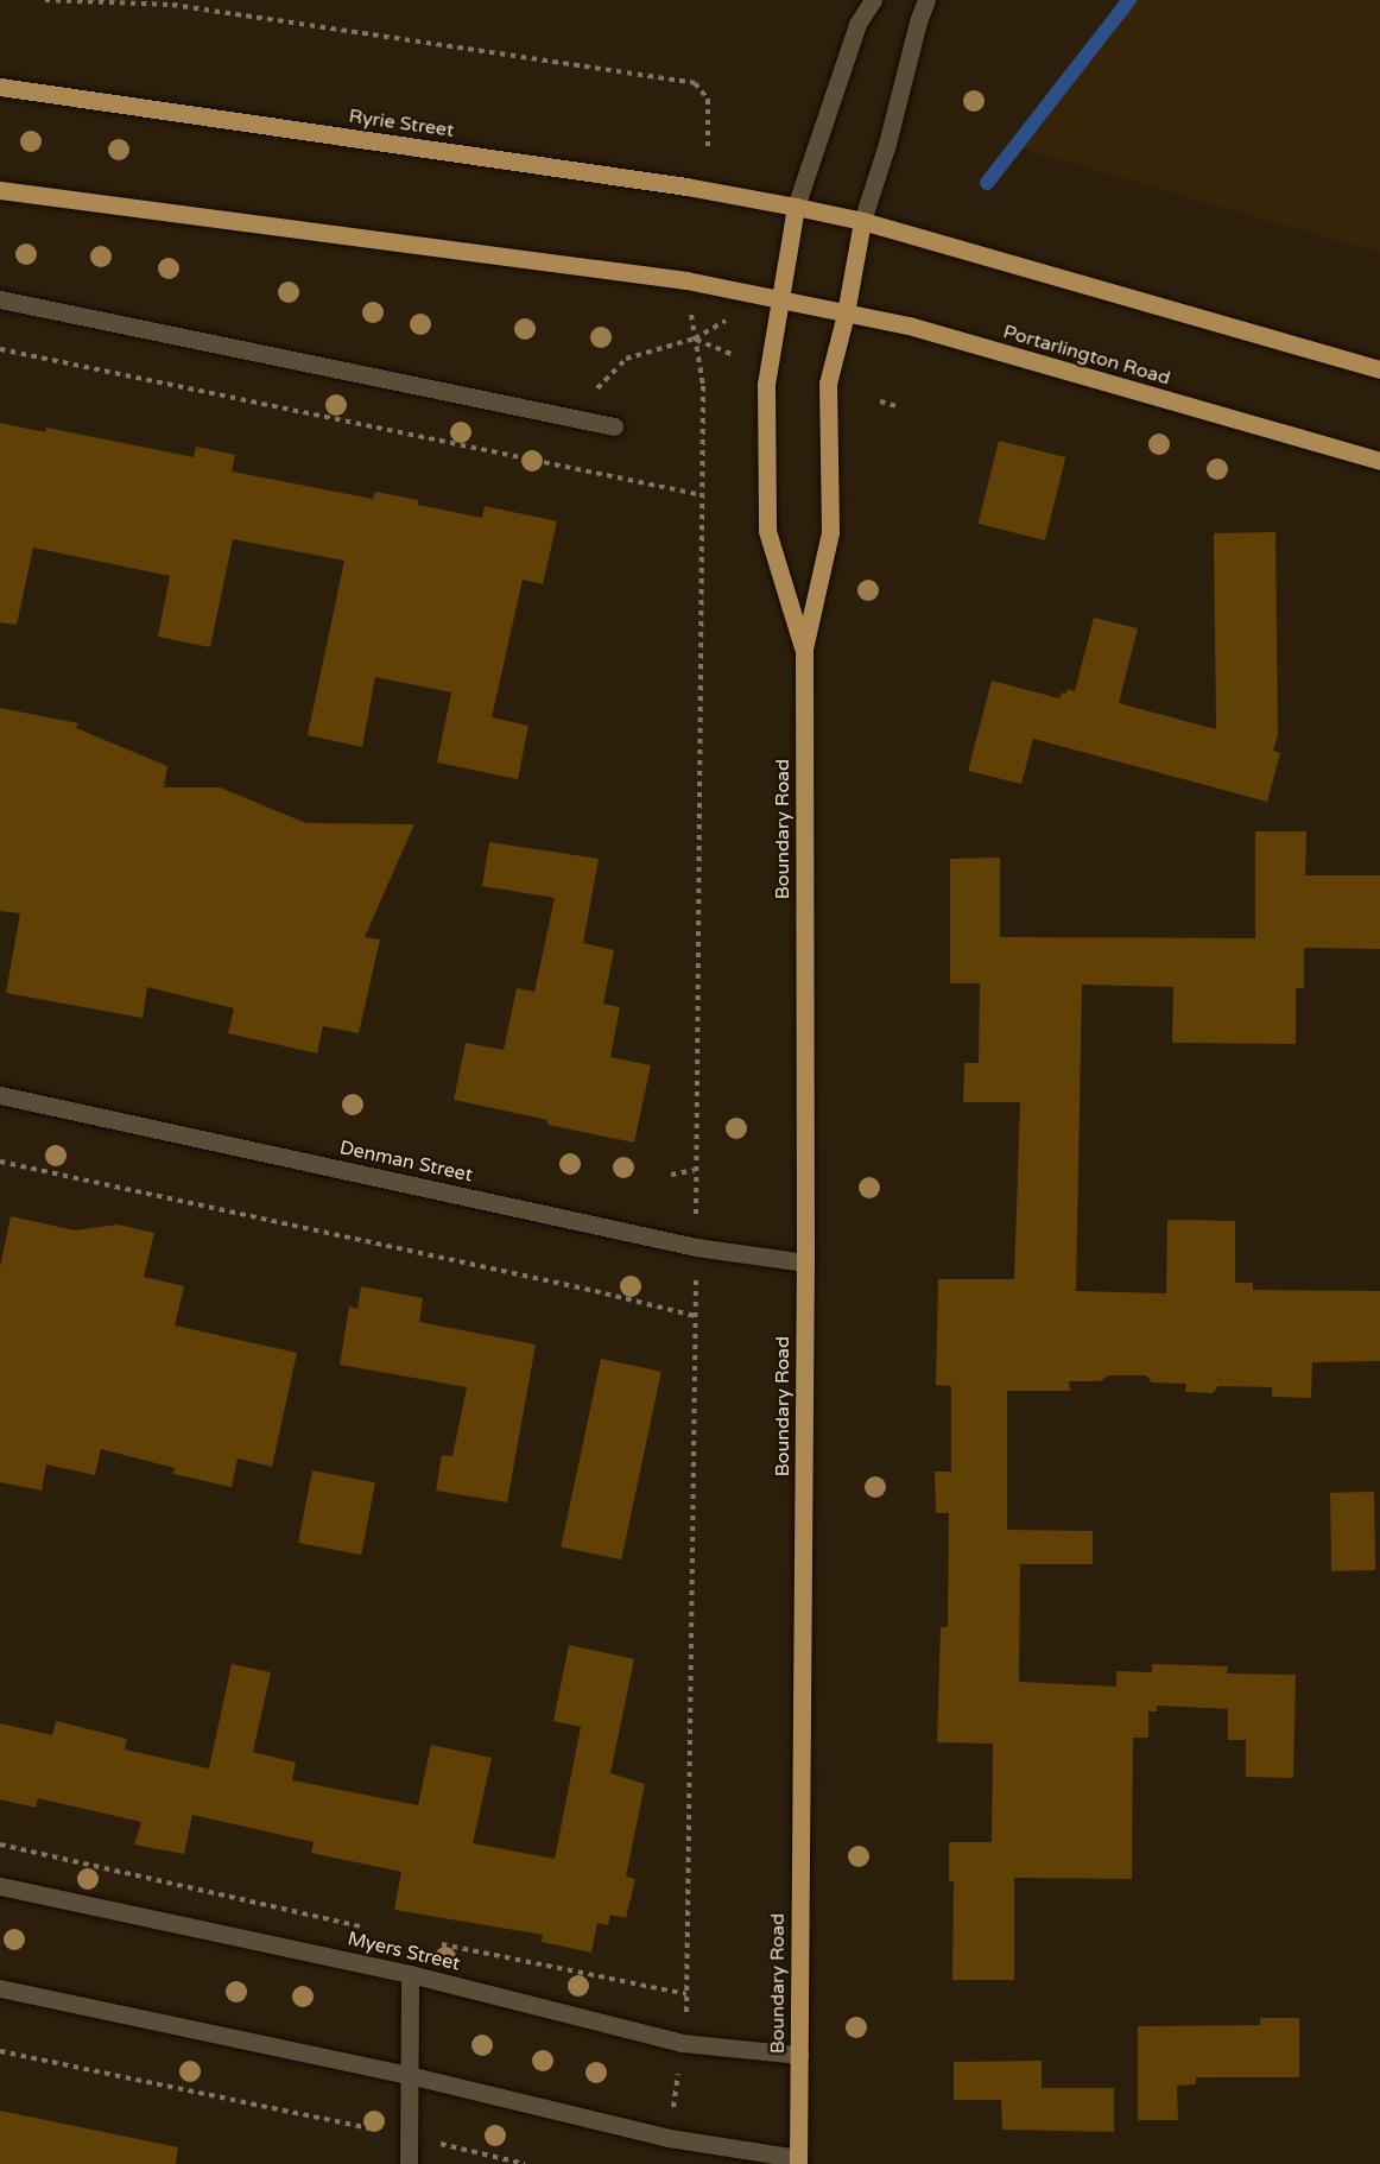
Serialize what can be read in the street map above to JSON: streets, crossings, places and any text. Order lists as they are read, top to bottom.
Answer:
{
  "streets": {
    "main road": ["Ryrie Street", "Portarlington Road", "Boundary Road"],
    "street": ["Denman Street", "Myers Street"]
  },
  "crossings": [
    ["Ryrie Street", "Boundary Road"],
    ["Portarlington Road", "Boundary Road"],
    ["Boundary Road", "Denman Street"],
    ["Boundary Road", "Myers Street"]
  ]
}
